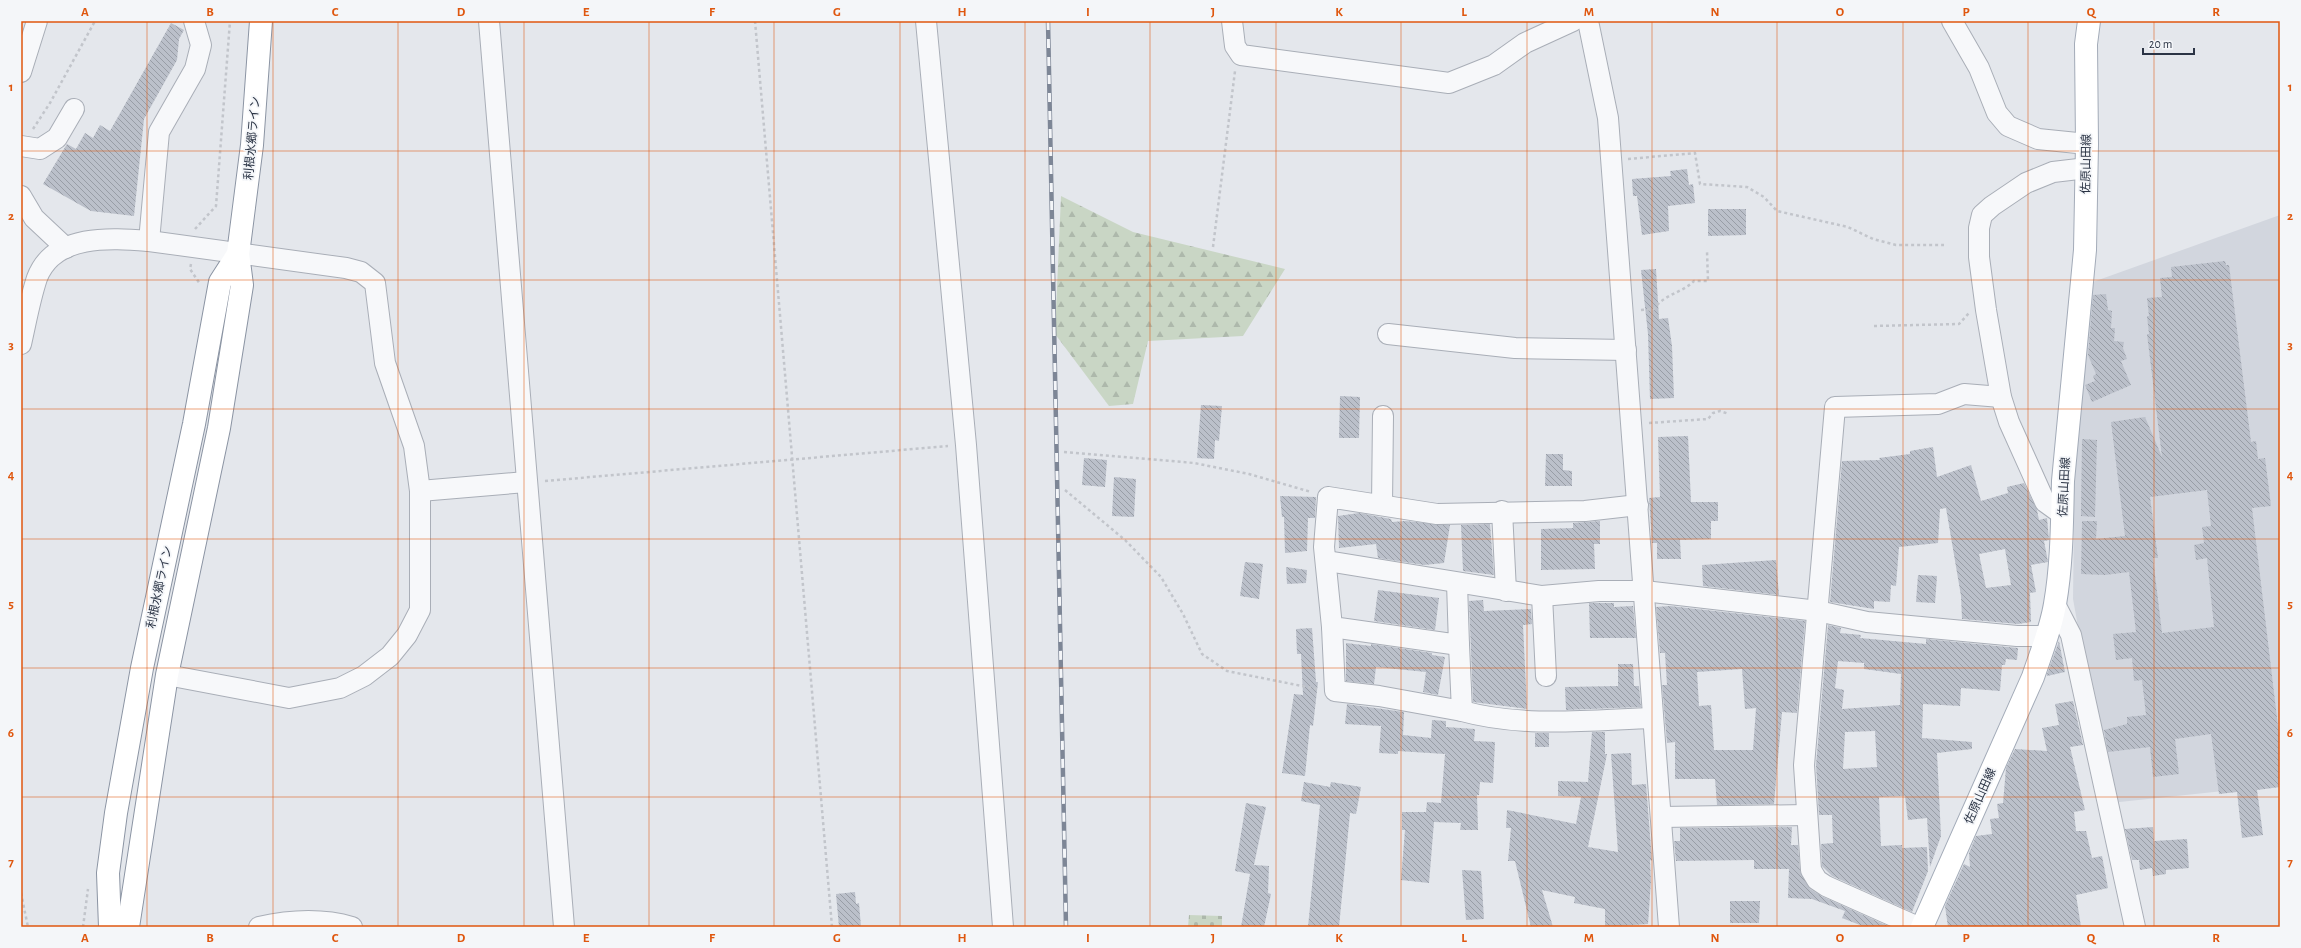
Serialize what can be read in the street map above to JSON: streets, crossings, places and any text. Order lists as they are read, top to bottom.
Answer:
{
  "streets": {
    "main road": ["利根水郷ライン", "佐原山田線"]
  },
  "scale_bar": "20 m",
  "grid": {
    "columns": [
      "A",
      "B",
      "C",
      "D",
      "E",
      "F",
      "G",
      "H",
      "I",
      "J",
      "K",
      "L",
      "M",
      "N",
      "O",
      "P",
      "Q",
      "R"
    ],
    "rows": [
      "1",
      "2",
      "3",
      "4",
      "5",
      "6",
      "7"
    ]
  }
}
